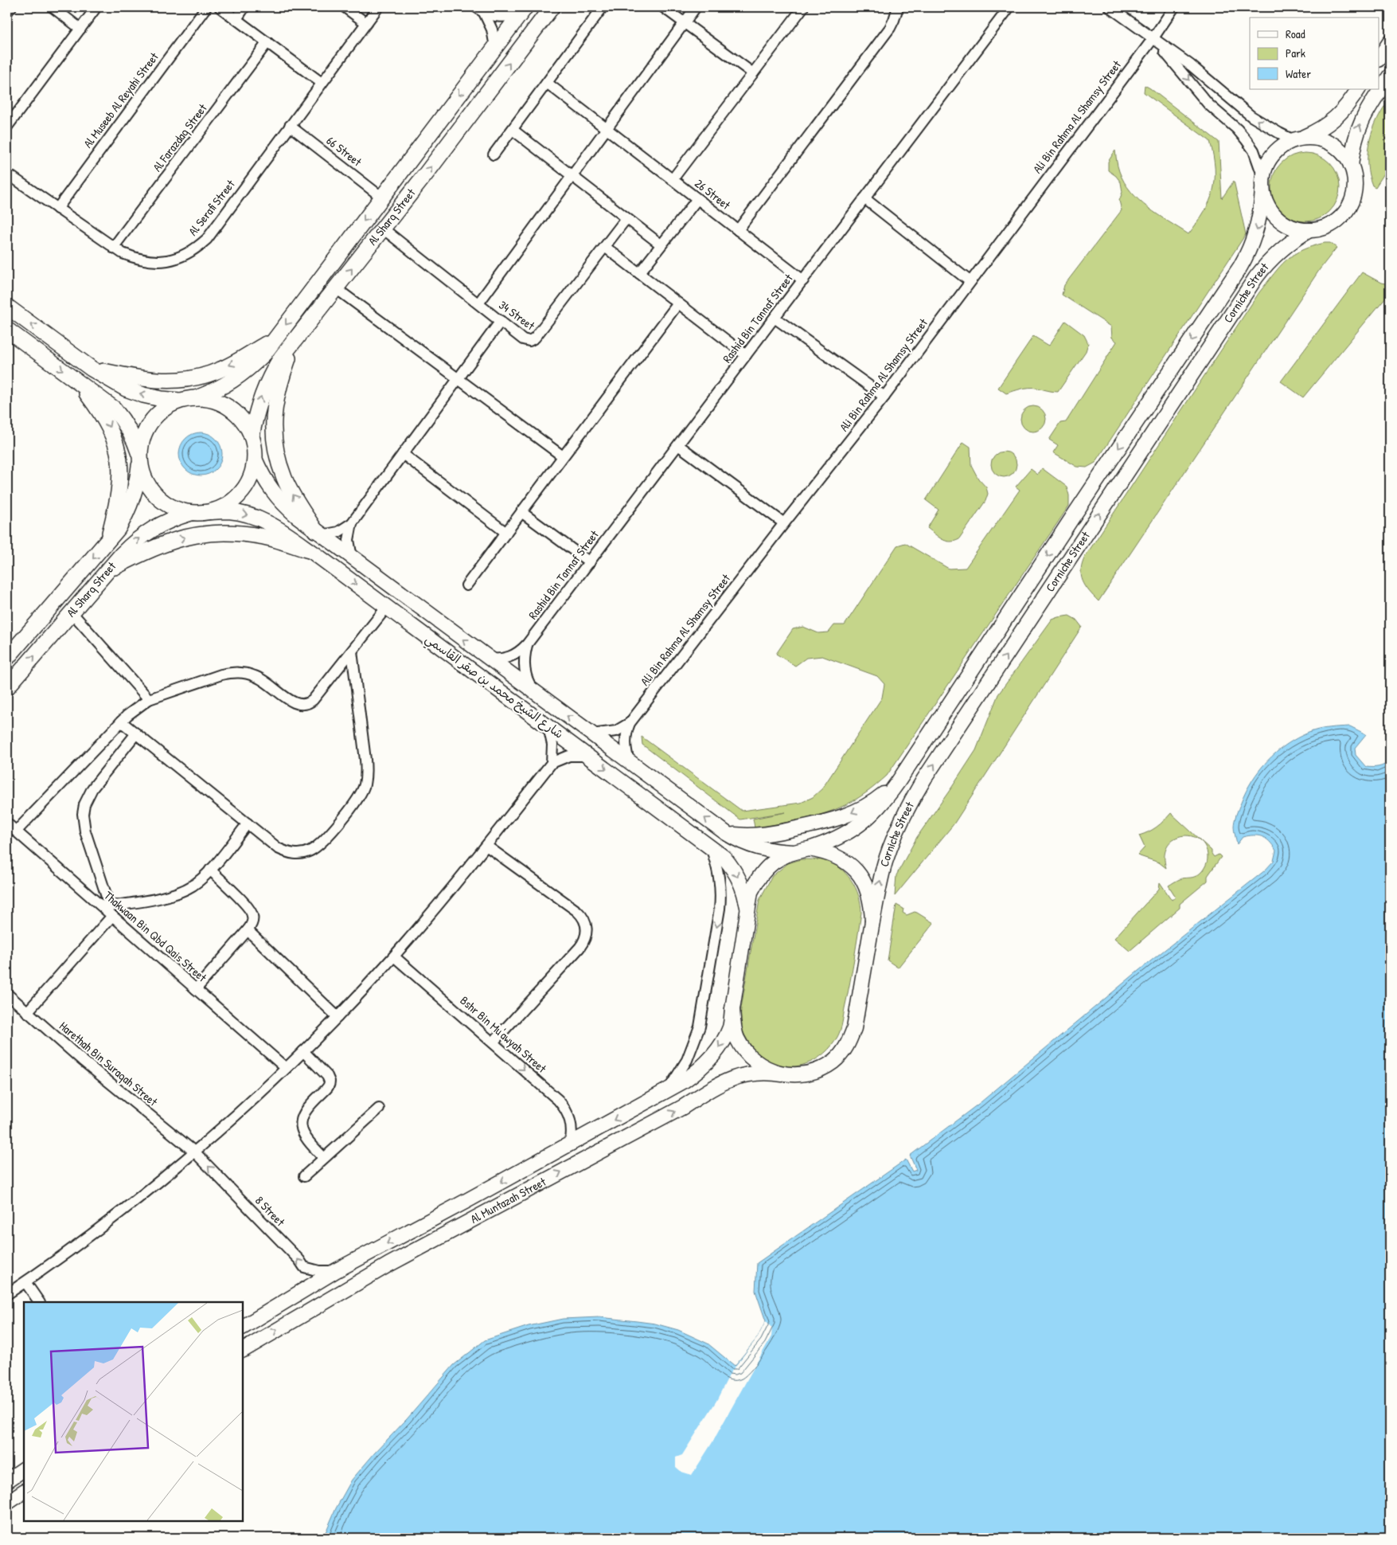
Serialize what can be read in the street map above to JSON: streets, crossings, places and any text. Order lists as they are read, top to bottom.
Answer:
{
  "streets": {
    "main road": [
      "Al Sharq Street",
      "Corniche Street",
      "شارع الشيخ محمد بن صقر القاسمي",
      "Al Muntazah Street"
    ],
    "street": [
      "Al Museeb Al Reyahi Street",
      "Ali Bin Rahma Al Shamsy Street",
      "Al Farazdaq Street",
      "66 Street",
      "26 Street",
      "Al Serafi Street",
      "34 Street",
      "Rashid Bin Tannaf Street",
      "Thakwaan Bin Qbd Qais Street",
      "Bshr Bin Mu'awyah Street",
      "Harethah Bin Suraqah Street",
      "8 Street"
    ]
  },
  "crossings": [
    ["Al Museeb Al Reyahi Street", "Al Serafi Street"],
    ["Ali Bin Rahma Al Shamsy Street", "شارع الشيخ محمد بن صقر القاسمي"],
    ["Al Farazdaq Street", "Al Serafi Street"],
    ["66 Street", "Al Serafi Street"],
    ["66 Street", "Al Sharq Street"],
    ["26 Street", "Rashid Bin Tannaf Street"],
    ["Al Sharq Street", "34 Street"],
    ["Al Sharq Street", "شارع الشيخ محمد بن صقر القاسمي"],
    ["Corniche Street", "شارع الشيخ محمد بن صقر القاسمي"],
    ["Rashid Bin Tannaf Street", "شارع الشيخ محمد بن صقر القاسمي"],
    ["Bshr Bin Mu'awyah Street", "Al Muntazah Street"],
    ["Harethah Bin Suraqah Street", "8 Street"],
    ["Al Muntazah Street", "8 Street"]
  ],
  "one_way": ["Bshr Bin Mu'awyah Street", "8 Street"],
  "legend": ["Road", "Park", "Water"]
}
